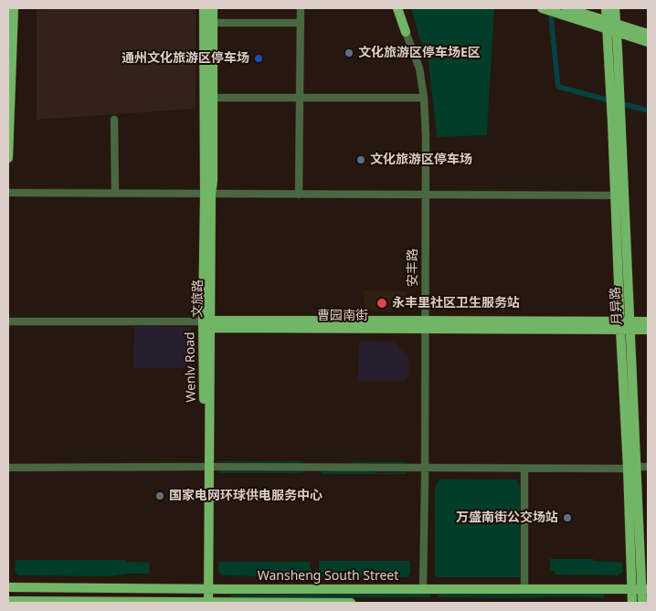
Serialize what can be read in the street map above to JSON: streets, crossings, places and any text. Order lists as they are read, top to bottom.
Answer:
{
  "streets": {
    "main road": [
      "安丰路",
      "文旅路",
      "月异路",
      "曹园南街",
      "Wenlv Road",
      "Wansheng South Street"
    ]
  },
  "crossings": [
    ["安丰路", "曹园南街"],
    ["安丰路", "Wansheng South Street"],
    ["文旅路", "曹园南街"],
    ["文旅路", "Wenlv Road"],
    ["月异路", "曹园南街"],
    ["月异路", "Wansheng South Street"],
    ["曹园南街", "Wenlv Road"],
    ["Wenlv Road", "Wansheng South Street"]
  ],
  "places": [
    "文化旅游区停车场E区",
    "通州文化旅游区停车场",
    "文化旅游区停车场",
    "永丰里社区卫生服务站",
    "国家电网环球供电服务中心",
    "万盛南街公交场站"
  ]
}
